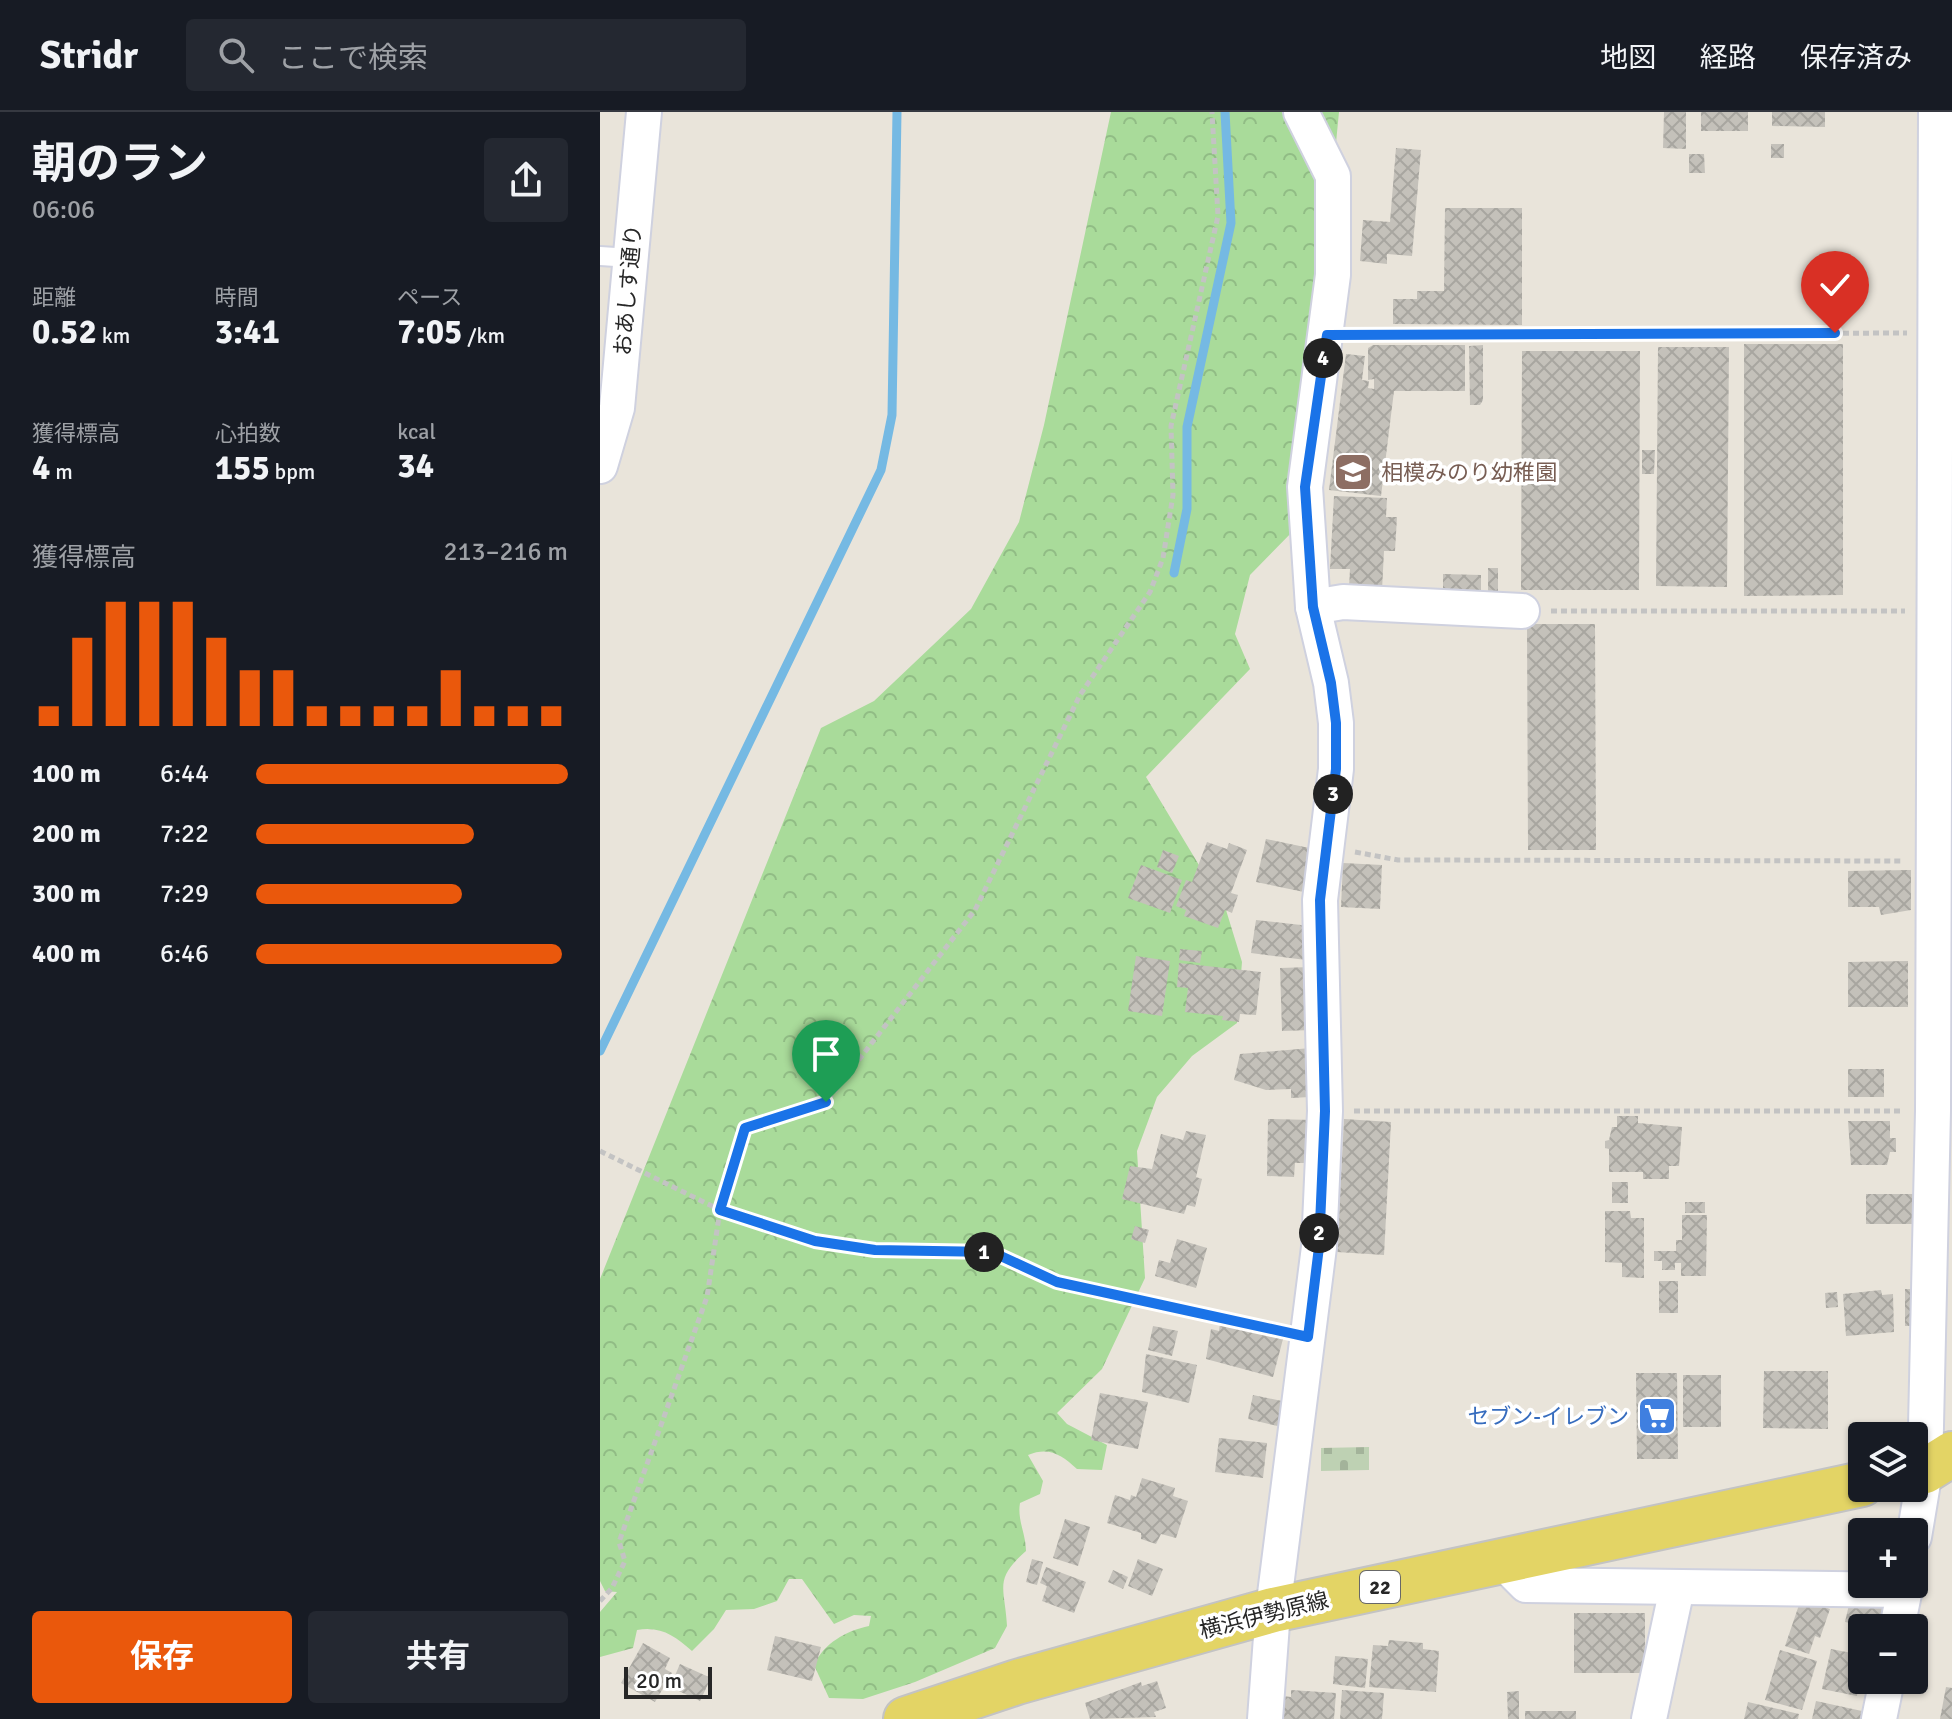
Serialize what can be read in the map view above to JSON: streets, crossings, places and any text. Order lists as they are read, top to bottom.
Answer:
{
  "streets": {
    "main road": ["22", "横浜伊勢原線"],
    "street": ["おあしす通り"]
  },
  "places": {
    "school or university": ["相模みのり幼稚園"],
    "supermarket": ["セブン-イレブン"]
  },
  "scale_bar": "20 m",
  "page": {
    "header": "Stridr",
    "search": "ここで検索",
    "nav": ["地図", "経路", "保存済み"],
    "heading": ["朝のラン", "06:06"],
    "stats": [
      ["距離", "0.52 km"],
      ["時間", "3:41"],
      ["ペース", "7:05 /km"],
      ["獲得標高", "4 m"],
      ["心拍数", "155 bpm"],
      ["kcal", "34"]
    ],
    "pins": [
      "4",
      "3",
      "2",
      "1"
    ],
    "chart": ["獲得標高", "213–216 m"],
    "list": [
      {
        "name": "100 m",
        "note": "6:44"
      },
      {
        "name": "200 m",
        "note": "7:22"
      },
      {
        "name": "300 m",
        "note": "7:29"
      },
      {
        "name": "400 m",
        "note": "6:46"
      }
    ],
    "map_buttons": ["+", "−"],
    "buttons": ["保存", "共有"],
    "scale": "20 m"
  }
}
